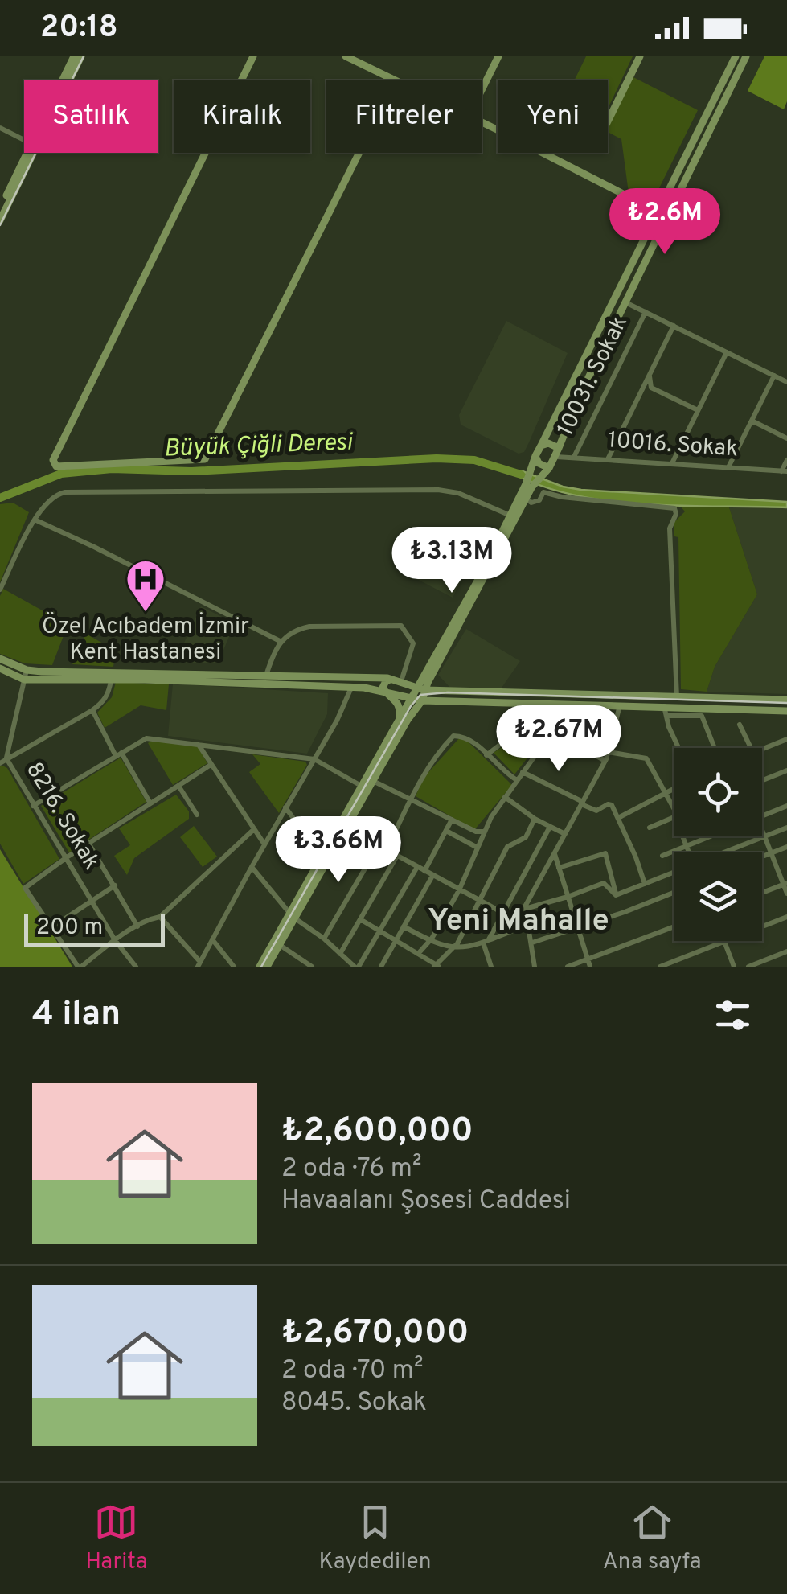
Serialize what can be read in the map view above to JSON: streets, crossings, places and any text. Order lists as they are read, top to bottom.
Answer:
{
  "streets": {
    "street": ["10031. Sokak", "10016. Sokak", "8216. Sokak"]
  },
  "crossings": [
    ["10031. Sokak", "10016. Sokak"]
  ],
  "districts": ["Yeni Mahalle"],
  "water": ["Büyük Çiğli Deresi"],
  "places": {
    "hospital": ["Özel Acıbadem İzmir Kent Hastanesi"]
  },
  "scale_bar": "200 m",
  "page": {
    "status": "20:18",
    "chip": [
      "Satılık",
      "Kiralık",
      "Filtreler",
      "Yeni"
    ],
    "price": [
      "₺2.6M",
      "₺3.13M",
      "₺2.67M",
      "₺3.66M"
    ],
    "scale": "200 m",
    "heading": "4 ilan",
    "list": [
      {
        "name": "₺2,600,000",
        "note": "2 oda · 76 m² · Havaalanı Şosesi Caddesi"
      },
      {
        "name": "₺2,670,000",
        "note": "2 oda · 70 m² · 8045. Sokak"
      }
    ],
    "tabs": ["Harita", "Kaydedilen", "Ana sayfa"]
  }
}
